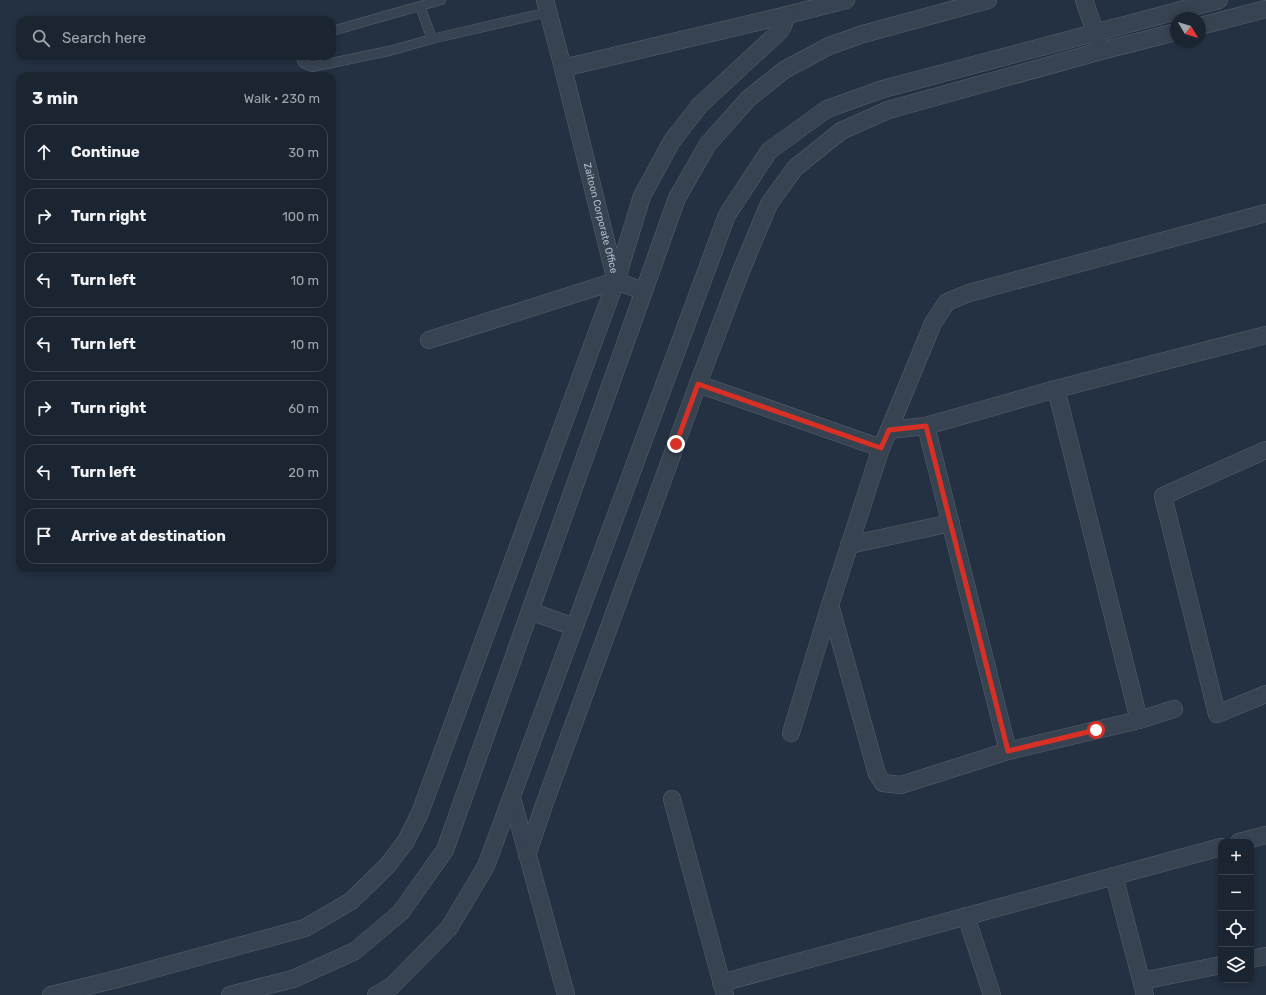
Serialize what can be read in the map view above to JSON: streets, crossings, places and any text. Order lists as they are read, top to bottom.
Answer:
{
  "streets": {
    "street": ["Zaitoon Corporate Office"]
  },
  "north": "bottom right",
  "page": {
    "search": "Search here",
    "heading": ["3 min", "Walk · 230 m"],
    "list": [
      ["Continue", "30 m"],
      ["Turn right", "100 m"],
      ["Turn left", "10 m"],
      ["Turn left", "10 m"],
      ["Turn right", "60 m"],
      ["Turn left", "20 m"],
      "Arrive at destination"
    ],
    "map_buttons": ["+", "−"]
  }
}
